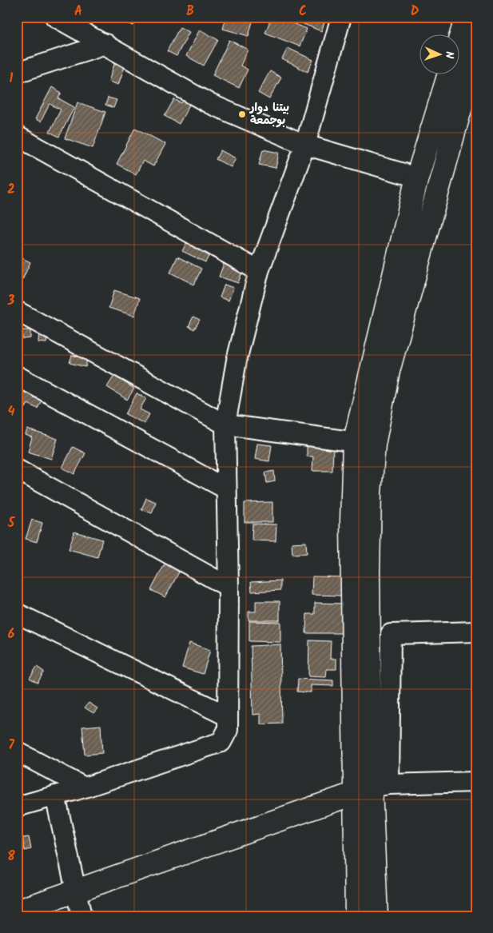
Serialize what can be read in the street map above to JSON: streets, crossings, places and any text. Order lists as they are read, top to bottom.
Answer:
{
  "places": ["بيتنا دوار بوجمعة"],
  "north": "right",
  "grid": {
    "columns": [
      "A",
      "B",
      "C",
      "D"
    ],
    "rows": [
      "1",
      "2",
      "3",
      "4",
      "5",
      "6",
      "7",
      "8"
    ]
  }
}
